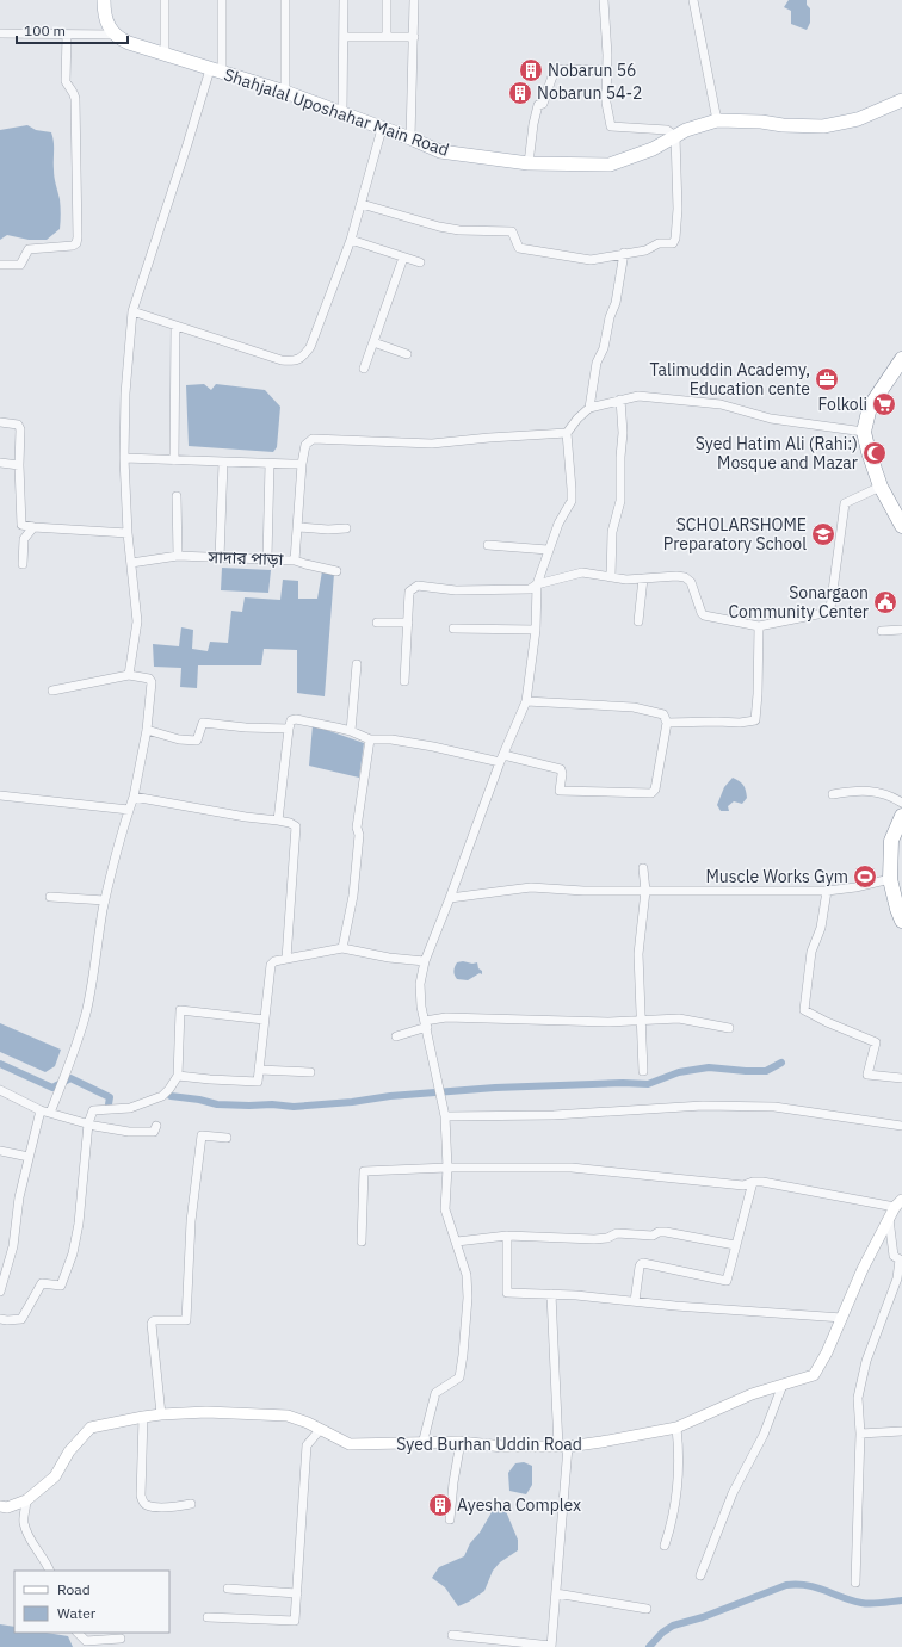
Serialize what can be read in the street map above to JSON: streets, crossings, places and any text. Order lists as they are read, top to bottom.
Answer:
{
  "streets": {
    "main road": ["Shahjalal Uposhahar Main Road"],
    "street": ["সাদার পাড়া", "Syed Burhan Uddin Road"]
  },
  "places": {
    "building": ["Nobarun 56", "Nobarun 54-2", "Ayesha Complex"],
    "office": ["Talimuddin Academy, Education cente"],
    "supermarket": ["Folkoli"],
    "mosque": ["Syed Hatim Ali (Rahi:) Mosque and Mazar"],
    "school or university": ["SCHOLARSHOME Preparatory School"],
    "public building": ["Sonargaon Community Center"],
    "sports": ["Muscle Works Gym"]
  },
  "legend": ["Road", "Water"],
  "scale_bar": "100 m"
}
